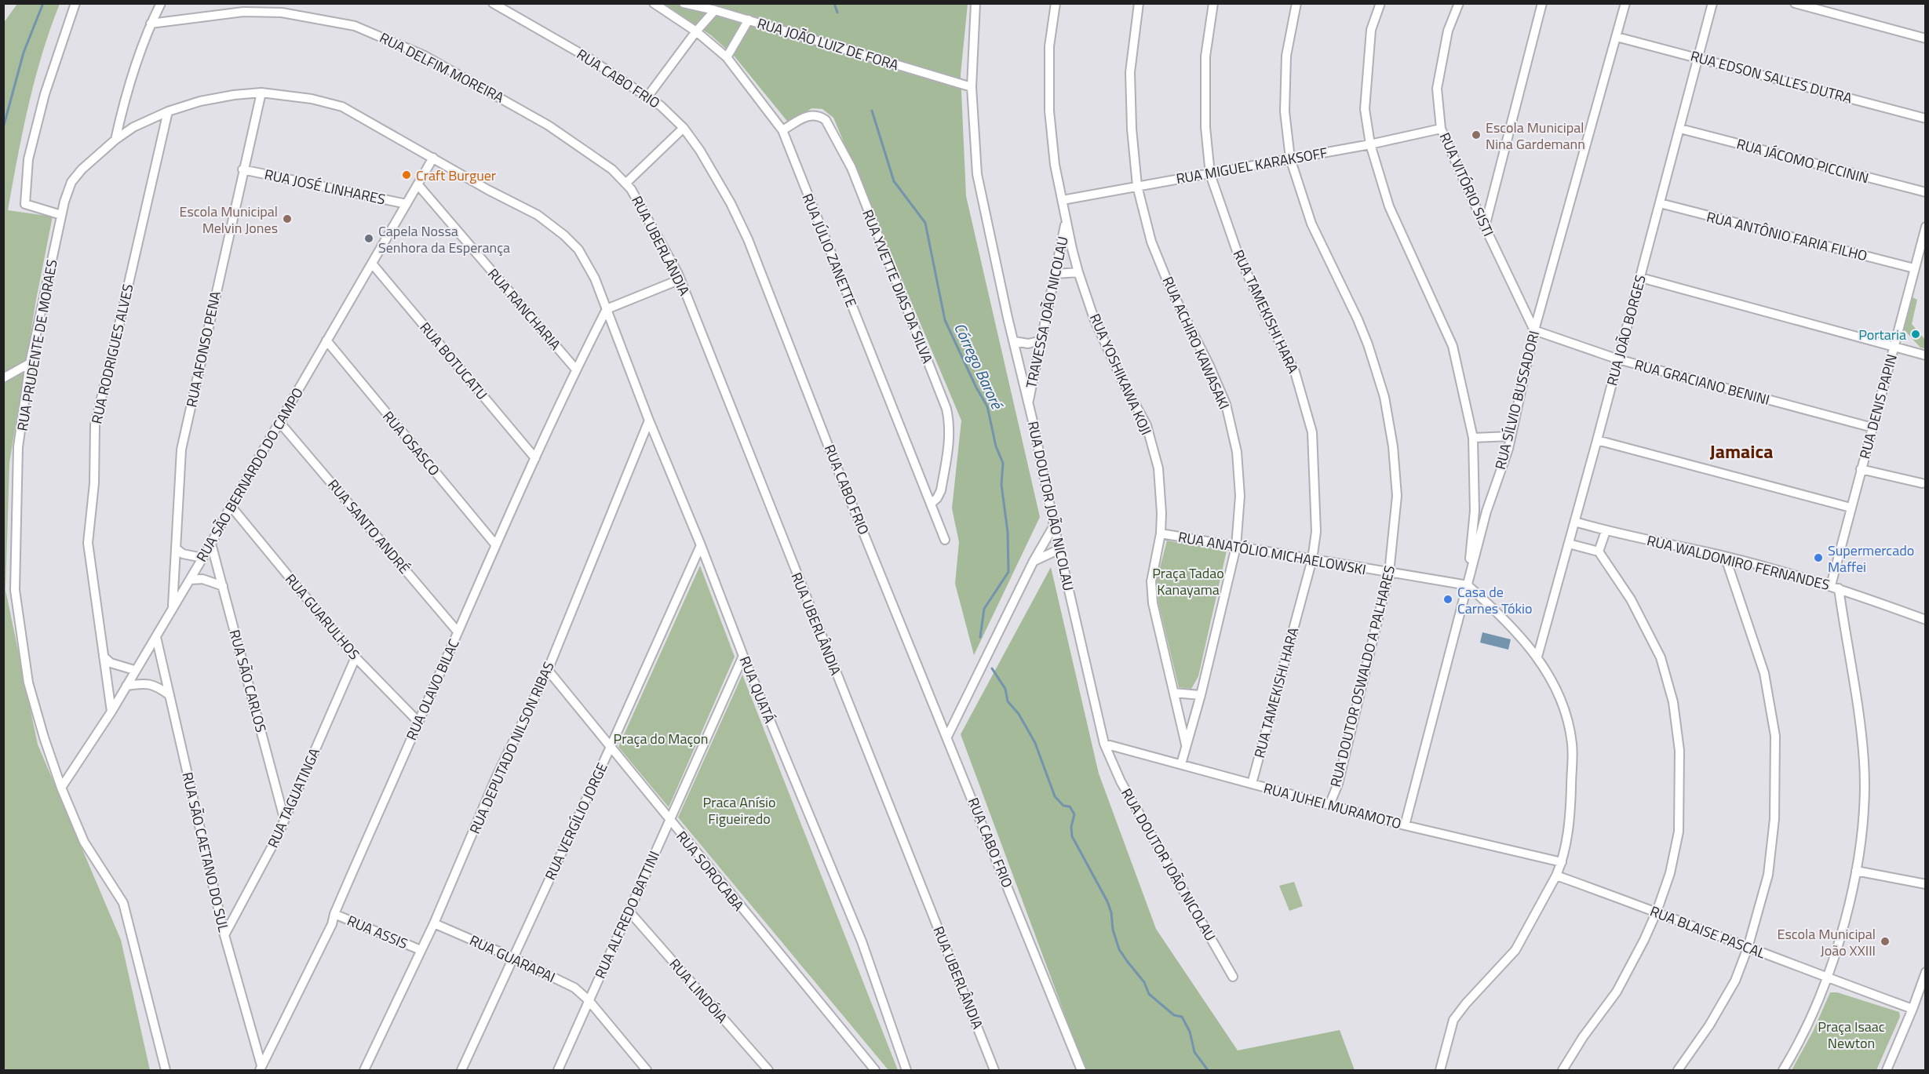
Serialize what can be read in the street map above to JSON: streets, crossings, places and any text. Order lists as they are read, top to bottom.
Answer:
{
  "streets": {
    "street": [
      "RUA JOÃO LUIZ DE FORA",
      "RUA DELFIM MOREIRA",
      "RUA EDSON SALLES DUTRA",
      "RUA CABO FRIO",
      "RUA JÁCOMO PICCININ",
      "RUA MIGUEL KARAKSOFF",
      "RUA VITÓRIO SISTI",
      "RUA JOSÉ LINHARES",
      "RUA ANTÔNIO FARIA FILHO",
      "RUA UBERLÂNDIA",
      "RUA JÚLIO ZANETTE",
      "RUA YVETTE DIAS DA SILVA",
      "RUA RANCHARIA",
      "RUA TAMEKISHI HARA",
      "TRAVESSA JOÃO NICOLAU",
      "RUA JOÃO BORGES",
      "RUA ACHIRO KAWASAKI",
      "RUA PRUDENTE DE MORAES",
      "RUA AFONSO PENA",
      "RUA RODRIGUES ALVES",
      "RUA BOTUCATU",
      "RUA YOSHIKAWA KOJI",
      "RUA GRACIANO BENINI",
      "RUA SÍLVIO BUSSADORI",
      "RUA DENIS PAPIN",
      "RUA OSASCO",
      "RUA SÃO BERNARDO DO CAMPO",
      "RUA DOUTOR JOÃO NICOLAU",
      "RUA SANTO ANDRÉ",
      "RUA ANATÓLIO MICHAELOWSKI",
      "RUA WALDOMIRO FERNANDES",
      "RUA GUARULHOS",
      "RUA DOUTOR OSWALDO A PALHARES",
      "RUA SÃO CARLOS",
      "RUA OLAVO BILAC",
      "RUA QUATÁ",
      "RUA DEPUTADO NILSON RIBAS",
      "RUA TAGUATINGA",
      "RUA JUHEI MURAMOTO",
      "RUA VERGÍLIO JORGE",
      "RUA SÃO CAETANO DO SUL",
      "RUA SOROCABA",
      "RUA ALFREDO BATTINI",
      "RUA ASSIS",
      "RUA BLAISE PASCAL",
      "RUA GUARAPAI",
      "RUA LINDÓIA"
    ]
  },
  "crossings": [
    ["RUA JOÃO LUIZ DE FORA", "RUA DOUTOR JOÃO NICOLAU"],
    ["RUA DELFIM MOREIRA", "RUA UBERLÂNDIA"],
    ["RUA EDSON SALLES DUTRA", "RUA JOÃO BORGES"],
    ["RUA EDSON SALLES DUTRA", "RUA SÍLVIO BUSSADORI"],
    ["RUA JÁCOMO PICCININ", "RUA JOÃO BORGES"],
    ["RUA MIGUEL KARAKSOFF", "RUA VITÓRIO SISTI"],
    ["RUA MIGUEL KARAKSOFF", "RUA TAMEKISHI HARA"],
    ["RUA MIGUEL KARAKSOFF", "RUA ACHIRO KAWASAKI"],
    ["RUA MIGUEL KARAKSOFF", "RUA YOSHIKAWA KOJI"],
    ["RUA MIGUEL KARAKSOFF", "RUA DOUTOR OSWALDO A PALHARES"],
    ["RUA VITÓRIO SISTI", "RUA GRACIANO BENINI"],
    ["RUA VITÓRIO SISTI", "RUA SÍLVIO BUSSADORI"],
    ["RUA JOSÉ LINHARES", "RUA AFONSO PENA"],
    ["RUA JOSÉ LINHARES", "RUA SÃO BERNARDO DO CAMPO"],
    ["RUA ANTÔNIO FARIA FILHO", "RUA JOÃO BORGES"],
    ["RUA ANTÔNIO FARIA FILHO", "RUA DENIS PAPIN"],
    ["RUA JÚLIO ZANETTE", "RUA YVETTE DIAS DA SILVA"],
    ["RUA RANCHARIA", "RUA SÃO BERNARDO DO CAMPO"],
    ["RUA RANCHARIA", "RUA OLAVO BILAC"],
    ["RUA TAMEKISHI HARA", "RUA ANATÓLIO MICHAELOWSKI"],
    ["RUA TAMEKISHI HARA", "RUA JUHEI MURAMOTO"],
    ["TRAVESSA JOÃO NICOLAU", "RUA YOSHIKAWA KOJI"],
    ["TRAVESSA JOÃO NICOLAU", "RUA DOUTOR JOÃO NICOLAU"],
    ["RUA JOÃO BORGES", "RUA GRACIANO BENINI"],
    ["RUA JOÃO BORGES", "RUA WALDOMIRO FERNANDES"],
    ["RUA ACHIRO KAWASAKI", "RUA YOSHIKAWA KOJI"],
    ["RUA ACHIRO KAWASAKI", "RUA ANATÓLIO MICHAELOWSKI"],
    ["RUA ACHIRO KAWASAKI", "RUA JUHEI MURAMOTO"],
    ["RUA PRUDENTE DE MORAES", "RUA AFONSO PENA"],
    ["RUA PRUDENTE DE MORAES", "RUA RODRIGUES ALVES"],
    ["RUA PRUDENTE DE MORAES", "RUA SÃO BERNARDO DO CAMPO"],
    ["RUA PRUDENTE DE MORAES", "RUA QUATÁ"],
    ["RUA AFONSO PENA", "RUA SÃO BERNARDO DO CAMPO"],
    ["RUA AFONSO PENA", "RUA QUATÁ"],
    ["RUA RODRIGUES ALVES", "RUA SÃO BERNARDO DO CAMPO"],
    ["RUA BOTUCATU", "RUA SÃO BERNARDO DO CAMPO"],
    ["RUA BOTUCATU", "RUA OLAVO BILAC"],
    ["RUA YOSHIKAWA KOJI", "RUA ANATÓLIO MICHAELOWSKI"],
    ["RUA GRACIANO BENINI", "RUA SÍLVIO BUSSADORI"],
    ["RUA GRACIANO BENINI", "RUA DENIS PAPIN"],
    ["RUA SÍLVIO BUSSADORI", "RUA ANATÓLIO MICHAELOWSKI"],
    ["RUA SÍLVIO BUSSADORI", "RUA JUHEI MURAMOTO"],
    ["RUA DENIS PAPIN", "RUA WALDOMIRO FERNANDES"],
    ["RUA OSASCO", "RUA SÃO BERNARDO DO CAMPO"],
    ["RUA OSASCO", "RUA OLAVO BILAC"],
    ["RUA SÃO BERNARDO DO CAMPO", "RUA SANTO ANDRÉ"],
    ["RUA SÃO BERNARDO DO CAMPO", "RUA GUARULHOS"],
    ["RUA SÃO BERNARDO DO CAMPO", "RUA SÃO CARLOS"],
    ["RUA SÃO BERNARDO DO CAMPO", "RUA QUATÁ"],
    ["RUA SÃO BERNARDO DO CAMPO", "RUA SÃO CAETANO DO SUL"],
    ["RUA DOUTOR JOÃO NICOLAU", "RUA JUHEI MURAMOTO"],
    ["RUA SANTO ANDRÉ", "RUA OLAVO BILAC"],
    ["RUA ANATÓLIO MICHAELOWSKI", "RUA DOUTOR OSWALDO A PALHARES"],
    ["RUA GUARULHOS", "RUA OLAVO BILAC"],
    ["RUA GUARULHOS", "RUA TAGUATINGA"],
    ["RUA DOUTOR OSWALDO A PALHARES", "RUA JUHEI MURAMOTO"],
    ["RUA SÃO CARLOS", "RUA TAGUATINGA"],
    ["RUA OLAVO BILAC", "RUA QUATÁ"],
    ["RUA OLAVO BILAC", "RUA SÃO CAETANO DO SUL"],
    ["RUA OLAVO BILAC", "RUA ASSIS"],
    ["RUA QUATÁ", "RUA DEPUTADO NILSON RIBAS"],
    ["RUA QUATÁ", "RUA VERGÍLIO JORGE"],
    ["RUA QUATÁ", "RUA ALFREDO BATTINI"],
    ["RUA DEPUTADO NILSON RIBAS", "RUA SOROCABA"],
    ["RUA DEPUTADO NILSON RIBAS", "RUA ASSIS"],
    ["RUA DEPUTADO NILSON RIBAS", "RUA GUARAPAI"],
    ["RUA TAGUATINGA", "RUA SÃO CAETANO DO SUL"],
    ["RUA VERGÍLIO JORGE", "RUA SOROCABA"],
    ["RUA VERGÍLIO JORGE", "RUA GUARAPAI"],
    ["RUA SOROCABA", "RUA ALFREDO BATTINI"],
    ["RUA ALFREDO BATTINI", "RUA GUARAPAI"],
    ["RUA ALFREDO BATTINI", "RUA LINDÓIA"]
  ],
  "districts": ["Jamaica"],
  "water": ["Córrego Baroré"],
  "parks": [
    "Praça Tadao Kanayama",
    "Praça do Maçon",
    "Praca Anísio Figueiredo",
    "Praça Isaac Newton"
  ],
  "places": [
    "Escola Municipal Nina Gardemann",
    "Craft Burguer",
    "Escola Municipal Melvin Jones",
    "Capela Nossa Senhora da Esperança",
    "Portaria",
    "Supermercado Maffei",
    "Casa de Carnes Tókio",
    "Escola Municipal João XXIII"
  ]
}
